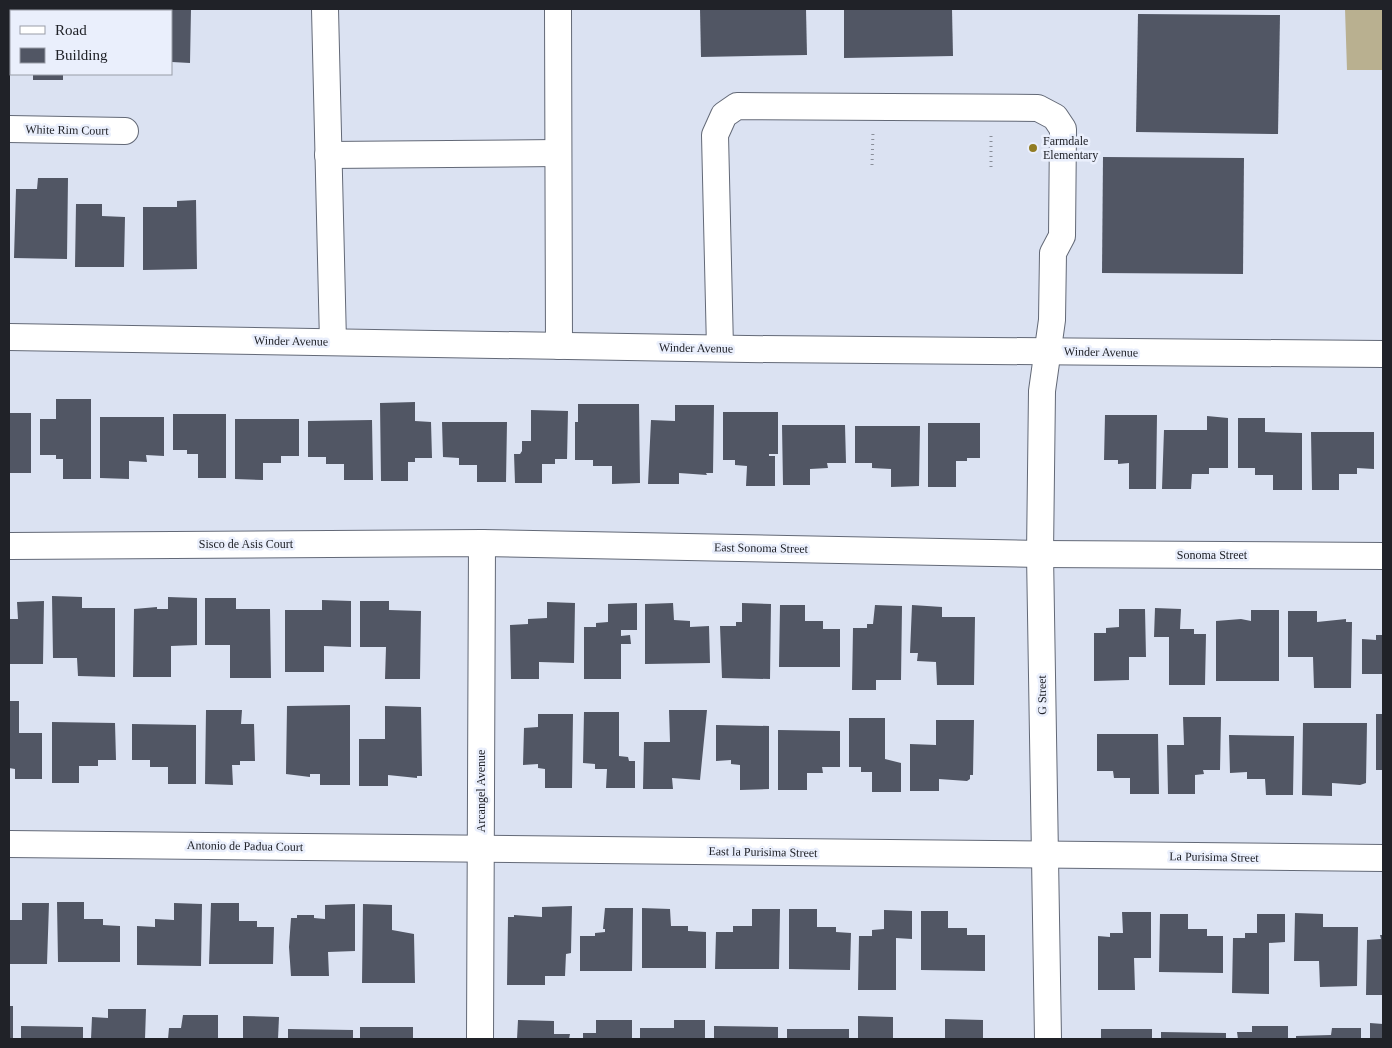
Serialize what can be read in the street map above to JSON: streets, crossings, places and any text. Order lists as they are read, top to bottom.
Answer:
{
  "streets": {
    "street": [
      "White Rim Court",
      "Winder Avenue",
      "Sisco de Asis Court",
      "East Sonoma Street",
      "Sonoma Street",
      "G Street",
      "Arcangel Avenue",
      "Antonio de Padua Court",
      "East la Purisima Street",
      "La Purisima Street"
    ]
  },
  "crossings": [
    ["Winder Avenue", "G Street"],
    ["Sisco de Asis Court", "East Sonoma Street"],
    ["Sisco de Asis Court", "Arcangel Avenue"],
    ["East Sonoma Street", "Sonoma Street"],
    ["East Sonoma Street", "G Street"],
    ["East Sonoma Street", "Arcangel Avenue"],
    ["Sonoma Street", "G Street"],
    ["G Street", "East la Purisima Street"],
    ["G Street", "La Purisima Street"],
    ["Arcangel Avenue", "Antonio de Padua Court"],
    ["Arcangel Avenue", "East la Purisima Street"],
    ["Antonio de Padua Court", "East la Purisima Street"],
    ["East la Purisima Street", "La Purisima Street"]
  ],
  "places": ["Farmdale Elementary"],
  "legend": ["Road", "Building"]
}
